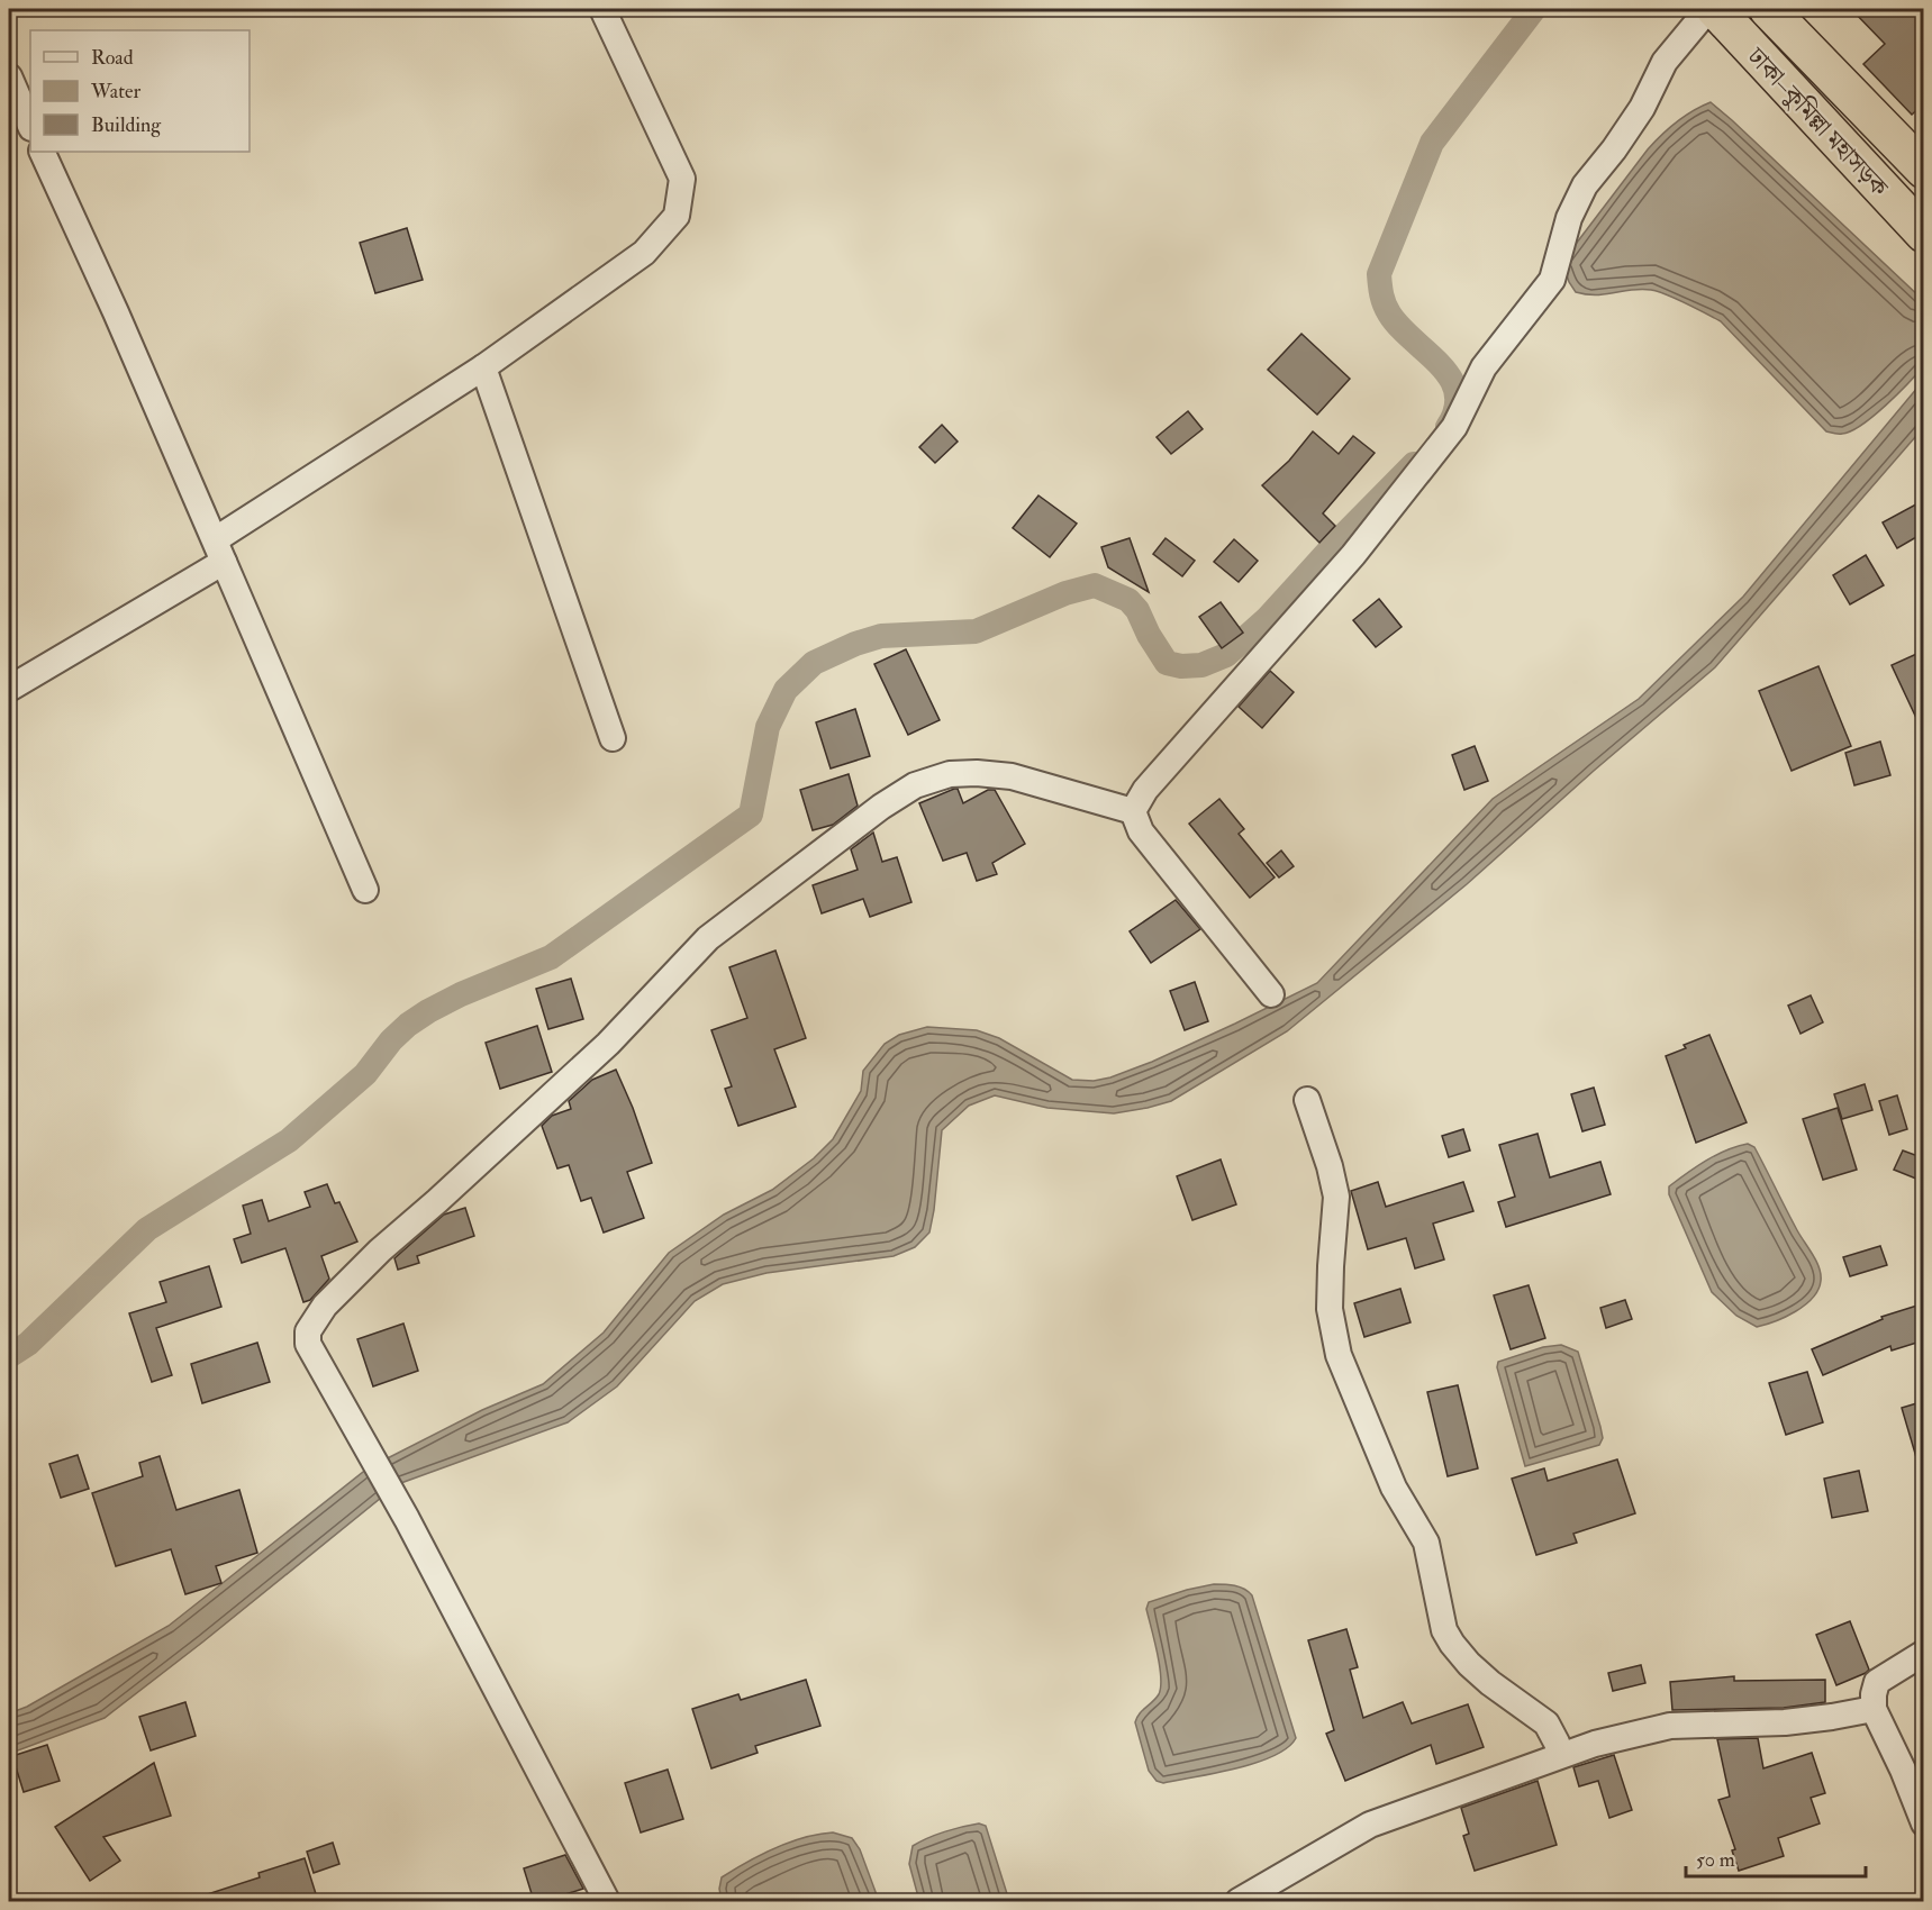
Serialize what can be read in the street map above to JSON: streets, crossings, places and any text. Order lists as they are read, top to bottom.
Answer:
{
  "streets": {
    "highway": ["ঢাকা–কুমিল্লা মহাসড়ক"]
  },
  "legend": ["Road", "Water", "Building"],
  "scale_bar": "50 m"
}
